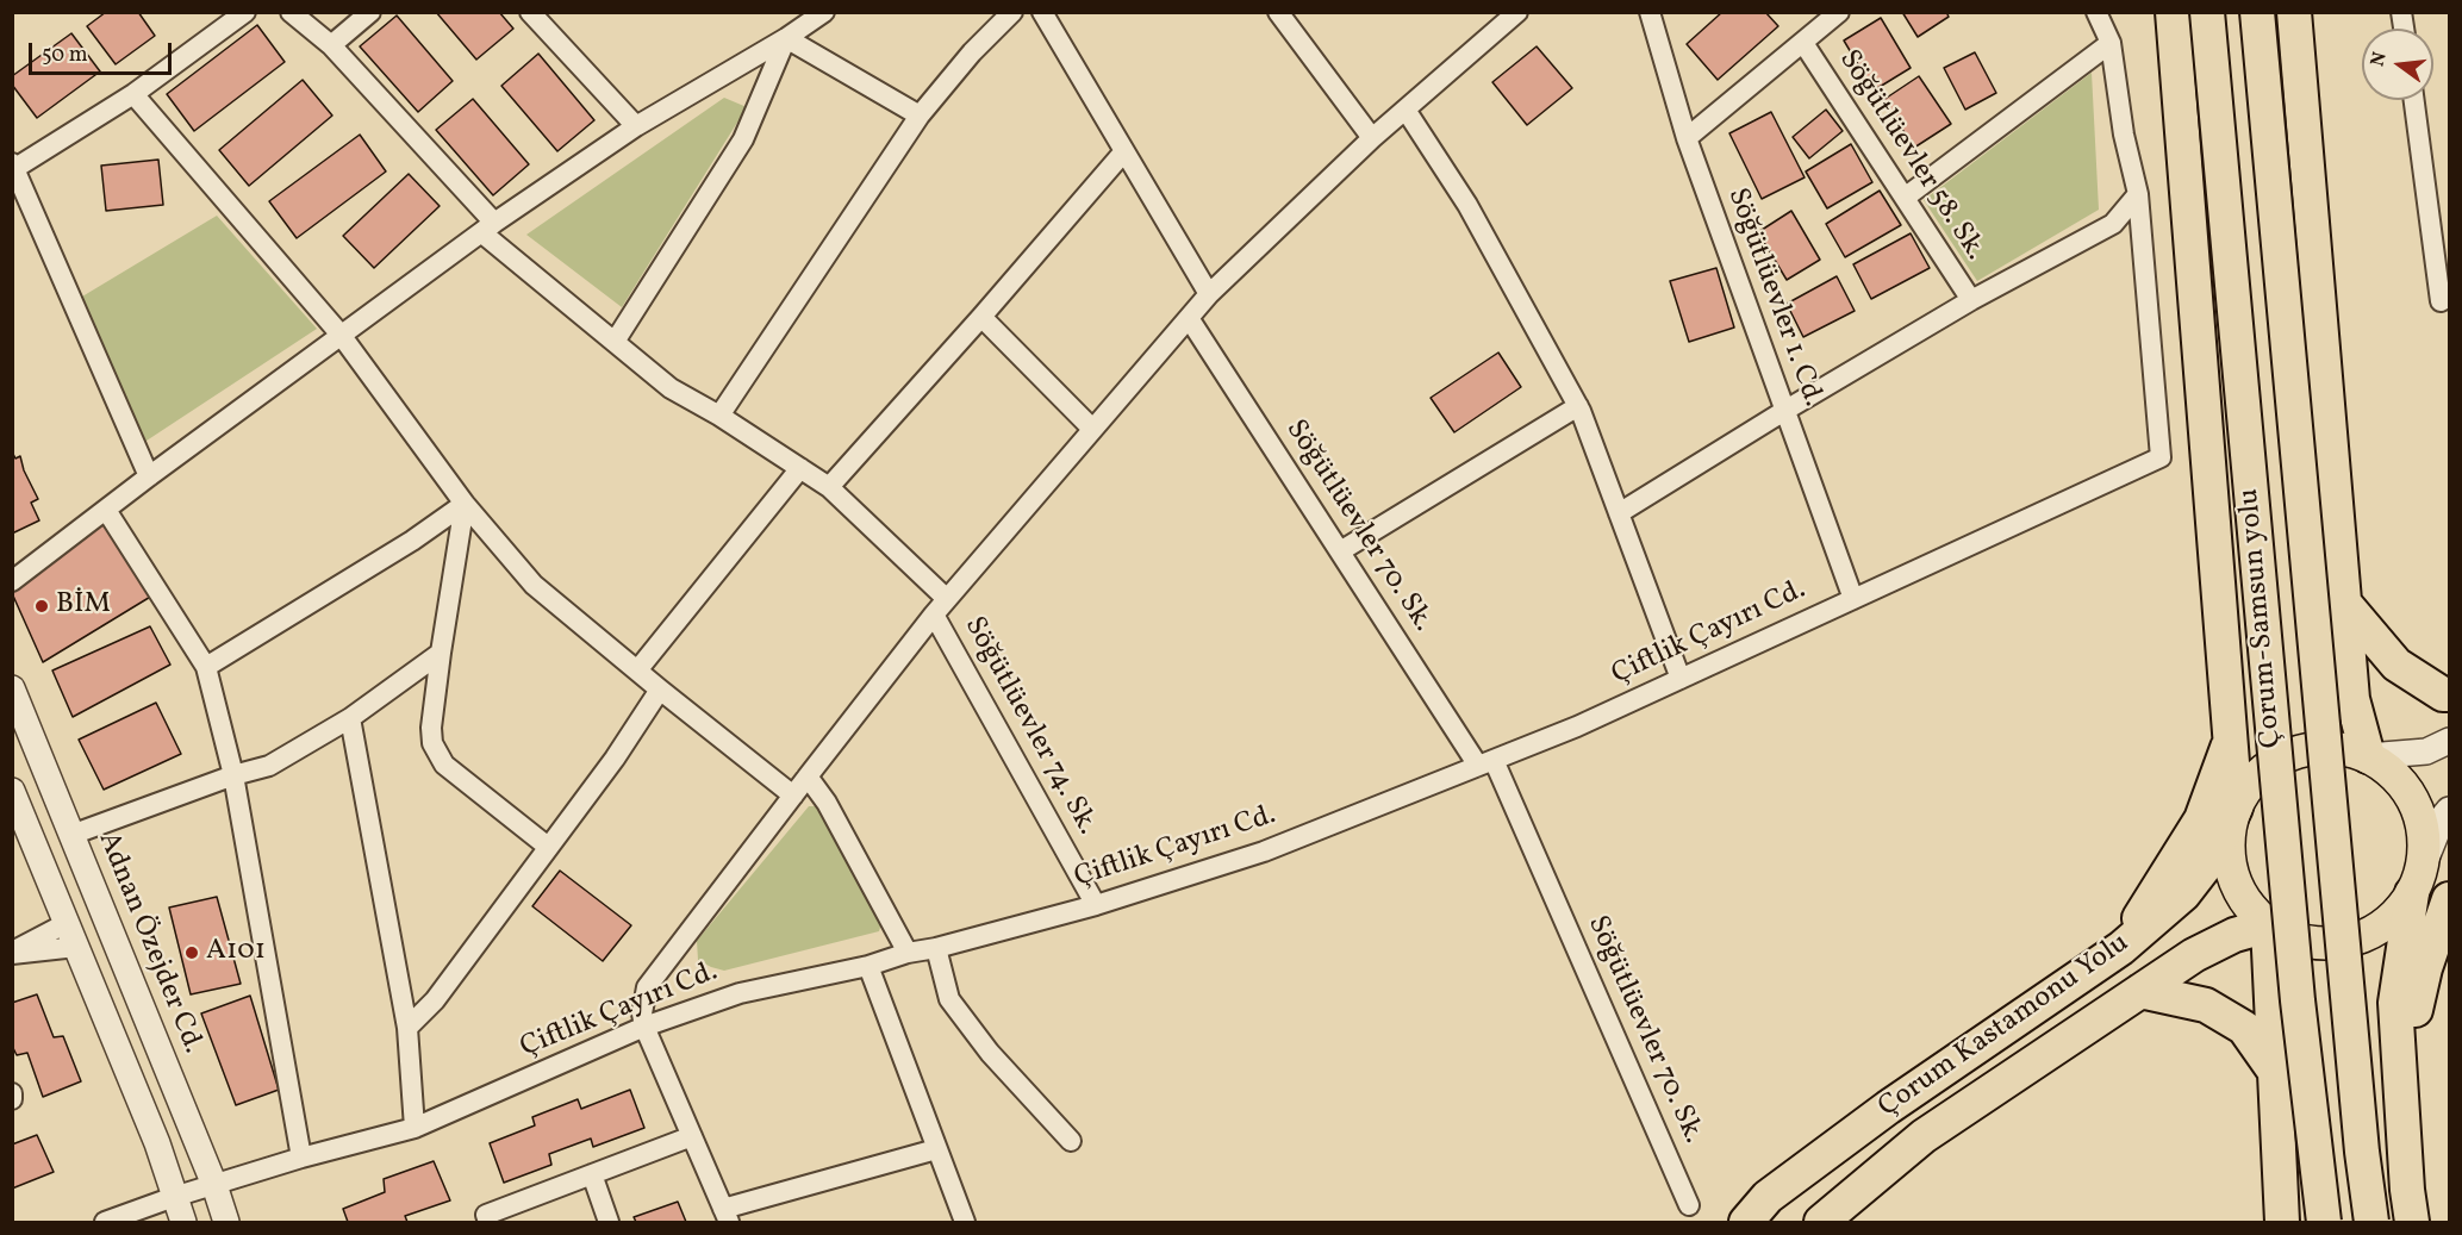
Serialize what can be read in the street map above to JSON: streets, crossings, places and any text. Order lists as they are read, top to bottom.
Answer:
{
  "streets": {
    "highway": ["Çorum-Samsun yolu", "Çorum Kastamonu Yolu"],
    "street": [
      "Söğütlüevler 58. Sk.",
      "Söğütlüevler 1. Cd.",
      "Söğütlüevler 70. Sk.",
      "Çiftlik Çayırı Cd.",
      "Söğütlüevler 74. Sk.",
      "Adnan Özejder Cd."
    ]
  },
  "crossings": [
    ["Söğütlüevler 1. Cd.", "Çiftlik Çayırı Cd."],
    ["Söğütlüevler 70. Sk.", "Çiftlik Çayırı Cd."],
    ["Çiftlik Çayırı Cd.", "Söğütlüevler 74. Sk."],
    ["Çiftlik Çayırı Cd.", "Adnan Özejder Cd."]
  ],
  "places": ["BİM", "A101"],
  "scale_bar": "50 m",
  "north": "left"
}
